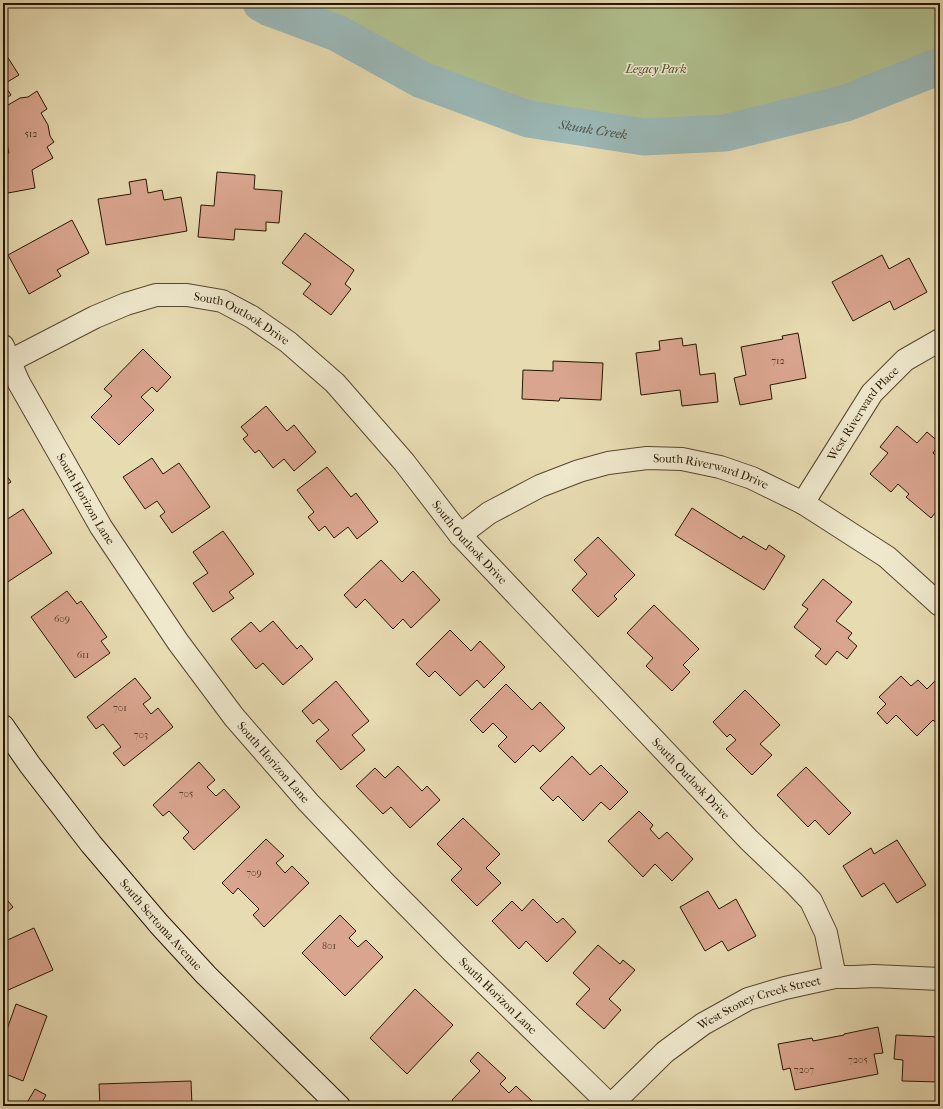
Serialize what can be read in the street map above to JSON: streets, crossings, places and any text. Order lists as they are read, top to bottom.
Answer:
{
  "streets": {
    "street": [
      "South Outlook Drive",
      "West Riverward Place",
      "South Riverward Drive",
      "South Horizon Lane",
      "South Sertoma Avenue",
      "West Stoney Creek Street"
    ]
  },
  "crossings": [
    ["South Outlook Drive", "South Riverward Drive"],
    ["South Outlook Drive", "South Horizon Lane"],
    ["South Outlook Drive", "West Stoney Creek Street"],
    ["West Riverward Place", "South Riverward Drive"],
    ["South Horizon Lane", "West Stoney Creek Street"]
  ],
  "water": ["Skunk Creek"],
  "parks": ["Legacy Park"],
  "house_numbers": [
    "512",
    "712",
    "609",
    "611",
    "701",
    "703",
    "705",
    "709",
    "801",
    "7205",
    "7207"
  ]
}
